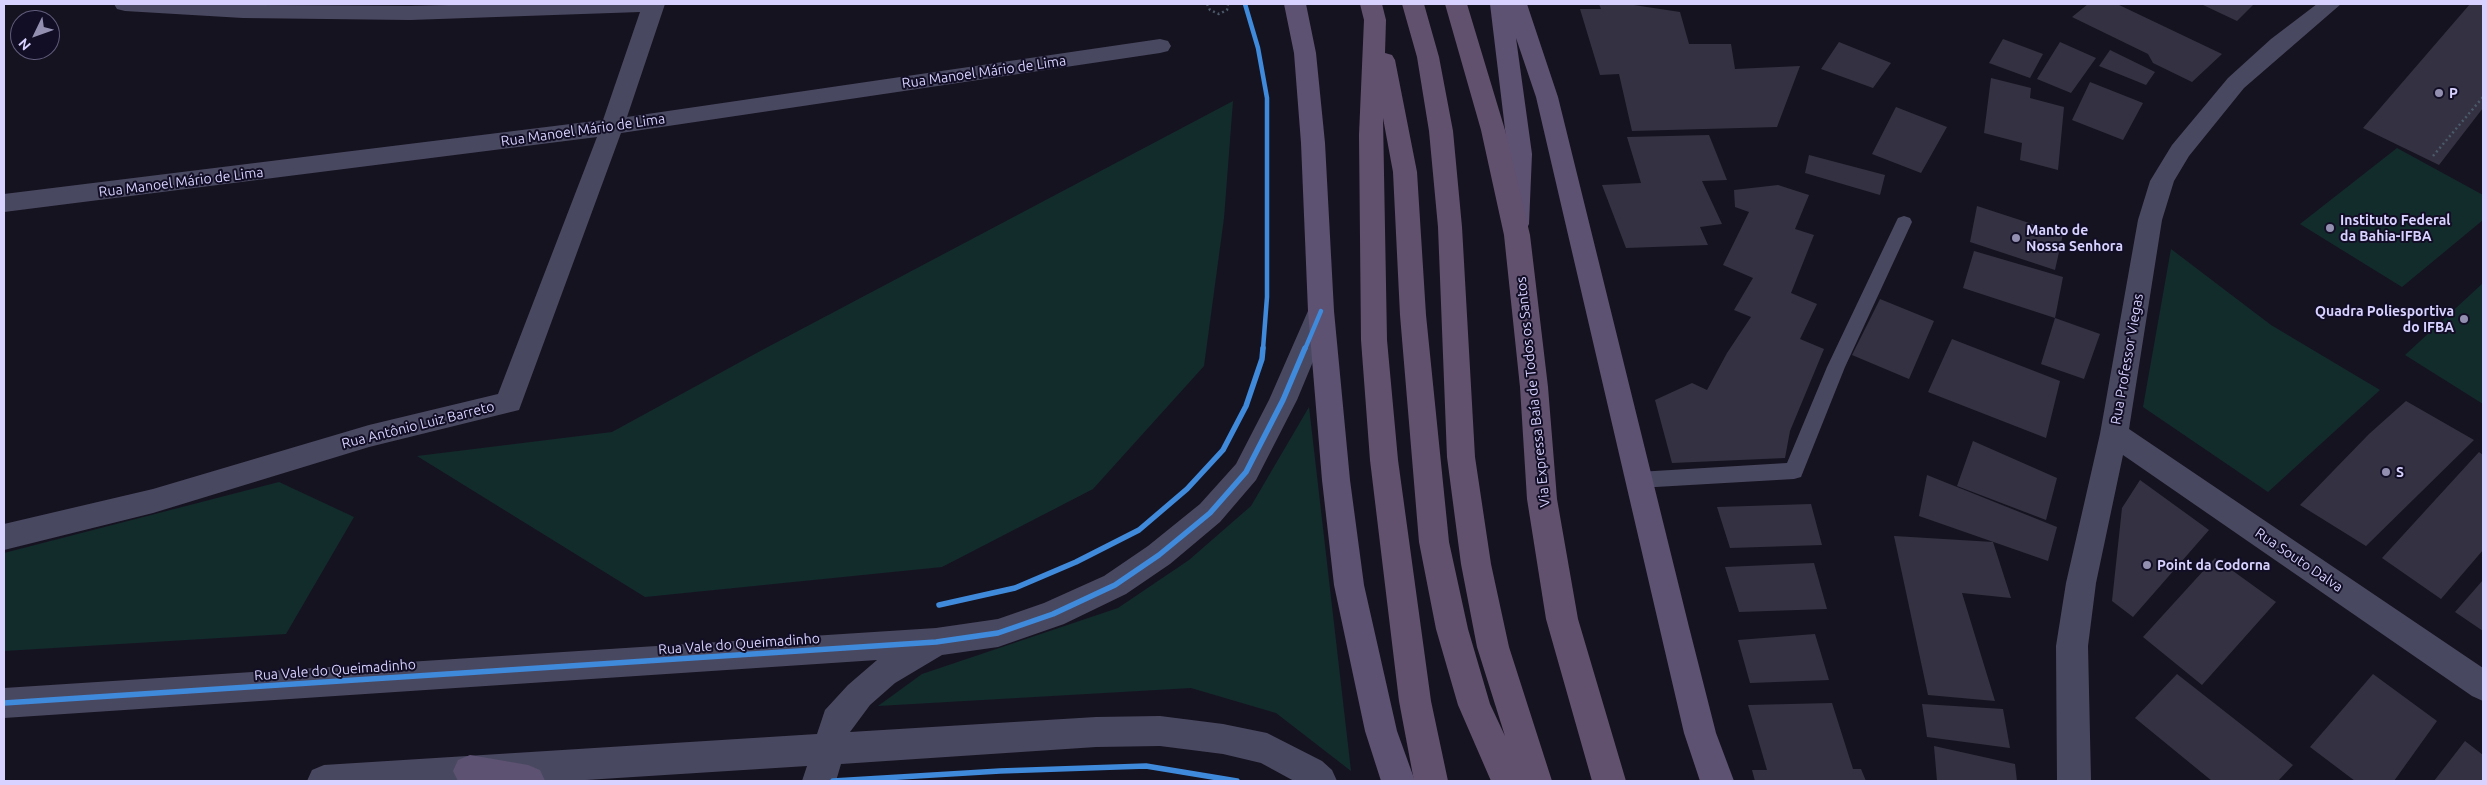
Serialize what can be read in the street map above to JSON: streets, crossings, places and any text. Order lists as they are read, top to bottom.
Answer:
{
  "streets": {
    "highway": ["Via Expressa Baía de Todos os Santos"],
    "street": [
      "Rua Manoel Mário de Lima",
      "Rua Professor Viegas",
      "Rua Antônio Luiz Barreto",
      "Rua Souto Dalva",
      "Rua Vale do Queimadinho"
    ]
  },
  "crossings": [
    ["Rua Manoel Mário de Lima", "Rua Antônio Luiz Barreto"],
    ["Rua Professor Viegas", "Rua Souto Dalva"]
  ],
  "places": [
    "P",
    "Instituto Federal da Bahia-IFBA",
    "Manto de Nossa Senhora",
    "Quadra Poliesportiva do IFBA",
    "S",
    "Point da Codorna"
  ],
  "north": "bottom left"
}
